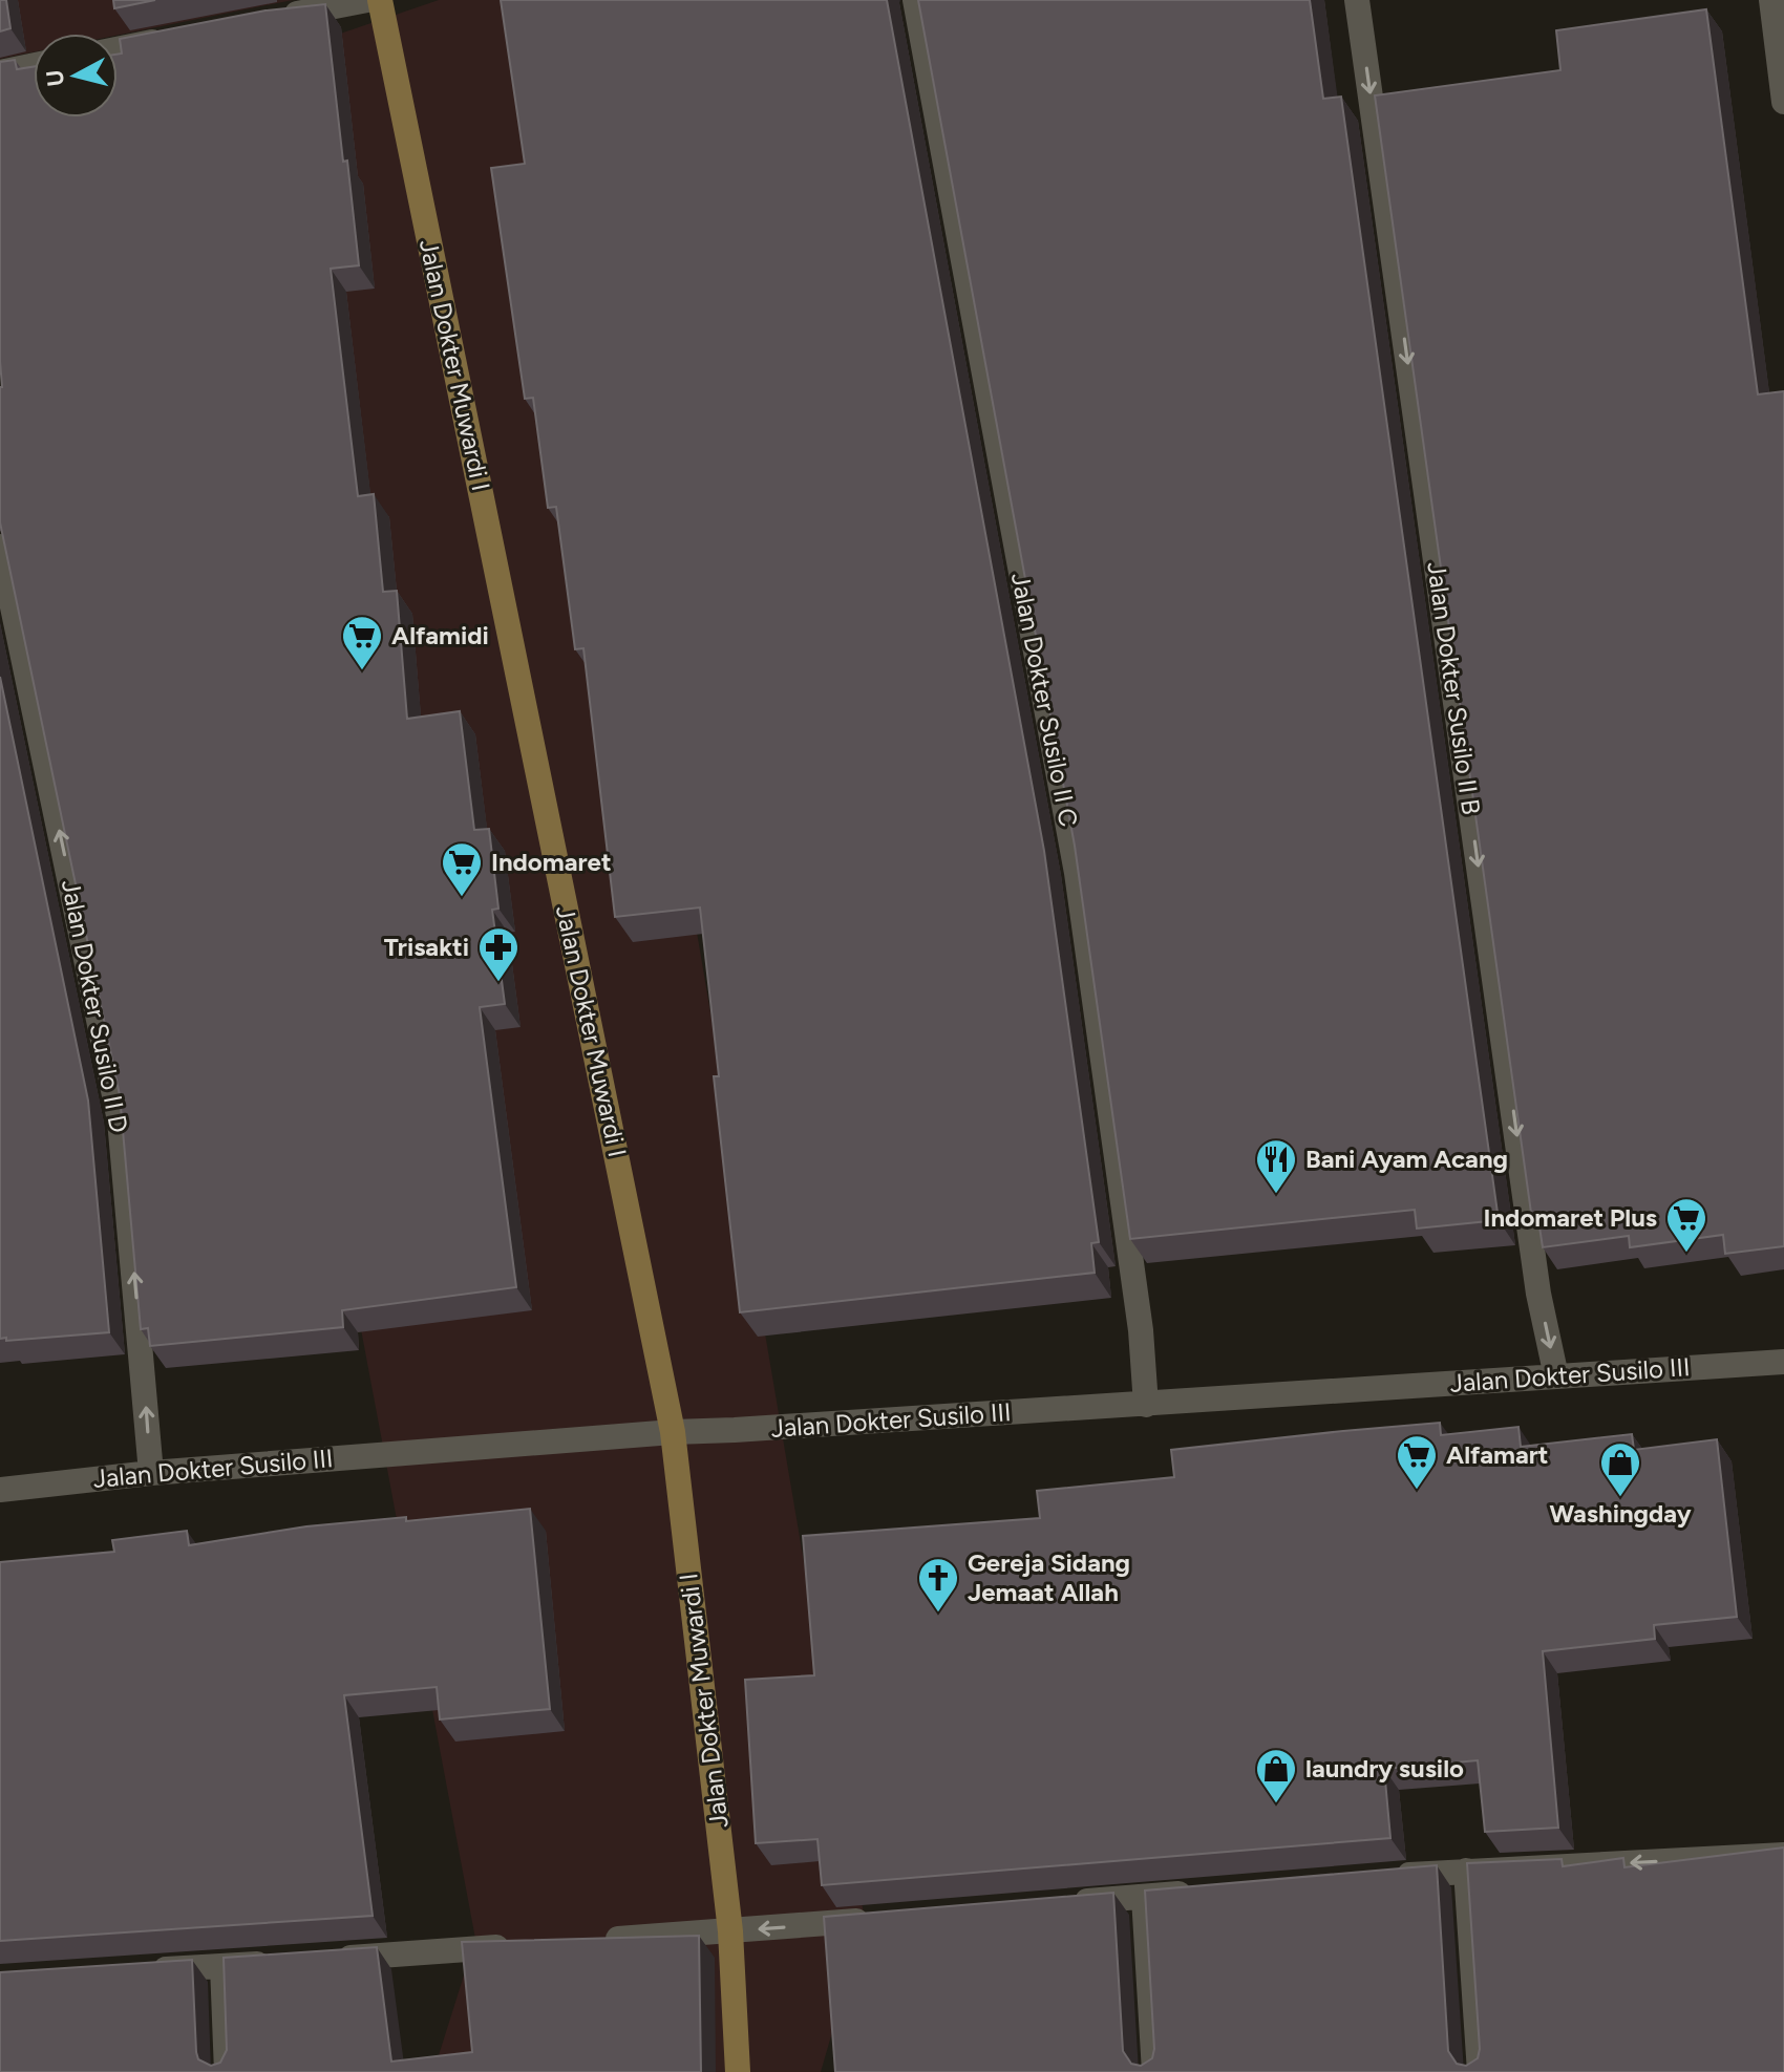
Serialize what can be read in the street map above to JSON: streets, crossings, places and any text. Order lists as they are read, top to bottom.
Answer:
{
  "streets": {
    "street": [
      "Jalan Dokter Muwardi I",
      "Jalan Dokter Susilo II B",
      "Jalan Dokter Susilo II C",
      "Jalan Dokter Susilo II D",
      "Jalan Dokter Susilo III"
    ]
  },
  "crossings": [
    ["Jalan Dokter Muwardi I", "Jalan Dokter Susilo III"],
    ["Jalan Dokter Susilo II B", "Jalan Dokter Susilo III"],
    ["Jalan Dokter Susilo II C", "Jalan Dokter Susilo III"],
    ["Jalan Dokter Susilo II D", "Jalan Dokter Susilo III"]
  ],
  "one_way": ["Jalan Dokter Susilo II B", "Jalan Dokter Susilo II D"],
  "places": {
    "supermarket": [
      "Alfamidi",
      "Indomaret",
      "Indomaret Plus",
      "Alfamart"
    ],
    "pharmacy": ["Trisakti"],
    "restaurant": ["Bani Ayam Acang"],
    "shop": ["Washingday", "laundry susilo"],
    "church": ["Gereja Sidang Jemaat Allah"]
  },
  "north": "left"
}
